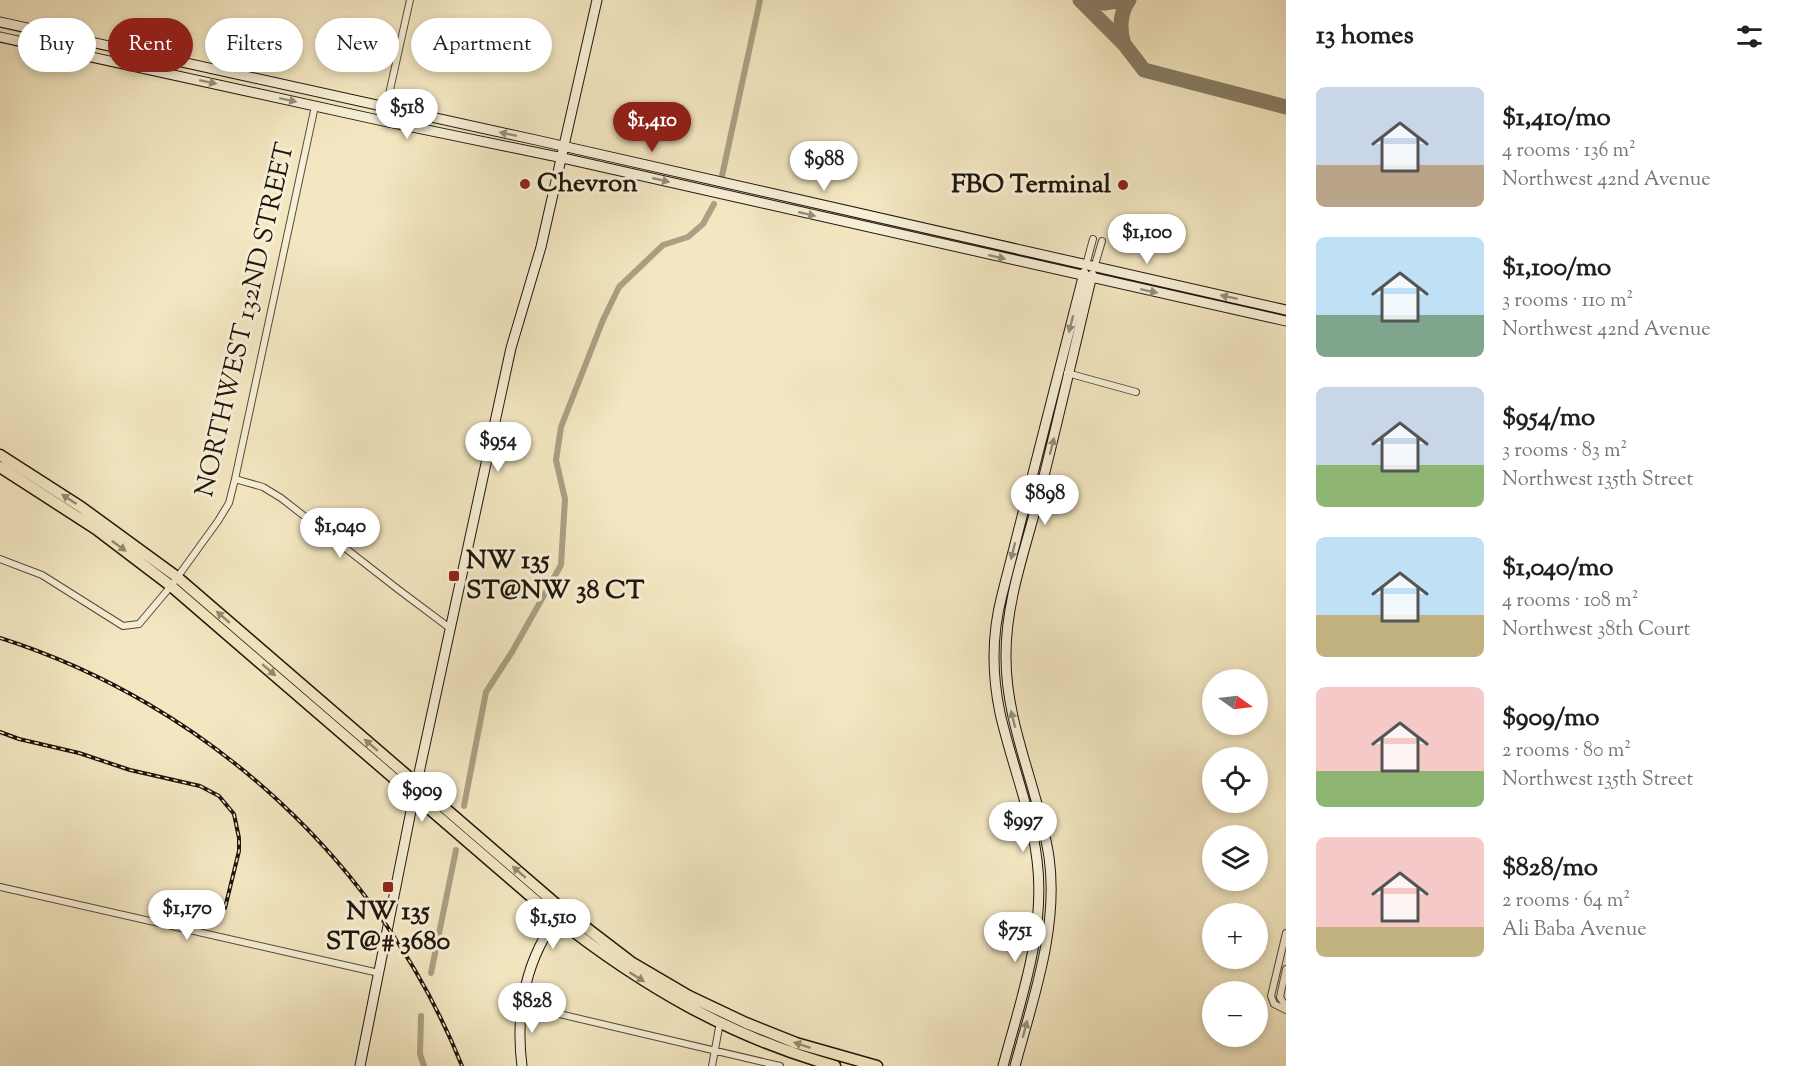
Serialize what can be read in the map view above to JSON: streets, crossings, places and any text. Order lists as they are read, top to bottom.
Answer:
{
  "streets": {
    "street": ["NORTHWEST 132ND STREET"]
  },
  "places": {
    "other": ["Chevron", "FBO Terminal"],
    "transit": ["NW 135 ST@NW 38 CT", "NW 135 ST@# 3680"]
  },
  "north": "right",
  "page": {
    "heading": "13 homes",
    "chip": [
      "Buy",
      "Rent",
      "Filters",
      "New",
      "Apartment"
    ],
    "list": [
      {
        "name": "$1,410/mo",
        "note": "4 rooms · 136 m² · Northwest 42nd Avenue"
      },
      {
        "name": "$1,100/mo",
        "note": "3 rooms · 110 m² · Northwest 42nd Avenue"
      },
      {
        "name": "$954/mo",
        "note": "3 rooms · 83 m² · Northwest 135th Street"
      },
      {
        "name": "$1,040/mo",
        "note": "4 rooms · 108 m² · Northwest 38th Court"
      },
      {
        "name": "$909/mo",
        "note": "2 rooms · 80 m² · Northwest 135th Street"
      },
      {
        "name": "$828/mo",
        "note": "2 rooms · 64 m² · Ali Baba Avenue"
      }
    ],
    "price": [
      "$518",
      "$1,410",
      "$988",
      "$1,100",
      "$954",
      "$898",
      "$1,040",
      "$909",
      "$997",
      "$1,170",
      "$1,510",
      "$751",
      "$828"
    ],
    "map_buttons": ["+", "−"]
  }
}
